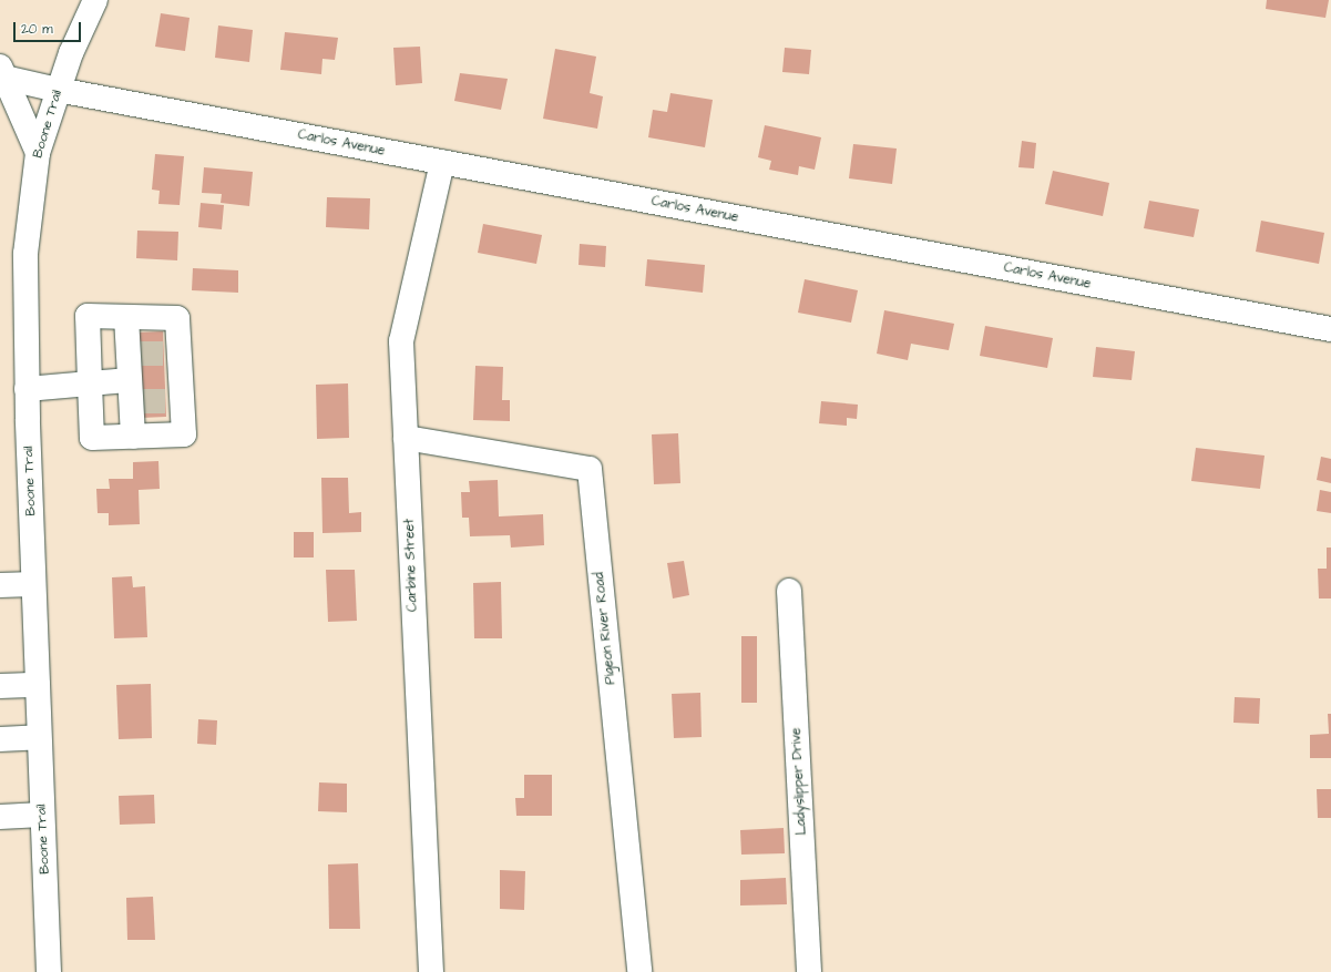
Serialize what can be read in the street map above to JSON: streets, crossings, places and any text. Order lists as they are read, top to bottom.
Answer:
{
  "streets": {
    "street": [
      "Boone Trail",
      "Carlos Avenue",
      "Carbine Street",
      "Pigeon River Road",
      "Ladyslipper Drive"
    ]
  },
  "crossings": [
    ["Boone Trail", "Carlos Avenue"],
    ["Carlos Avenue", "Carbine Street"],
    ["Carbine Street", "Pigeon River Road"]
  ],
  "scale_bar": "20 m"
}
